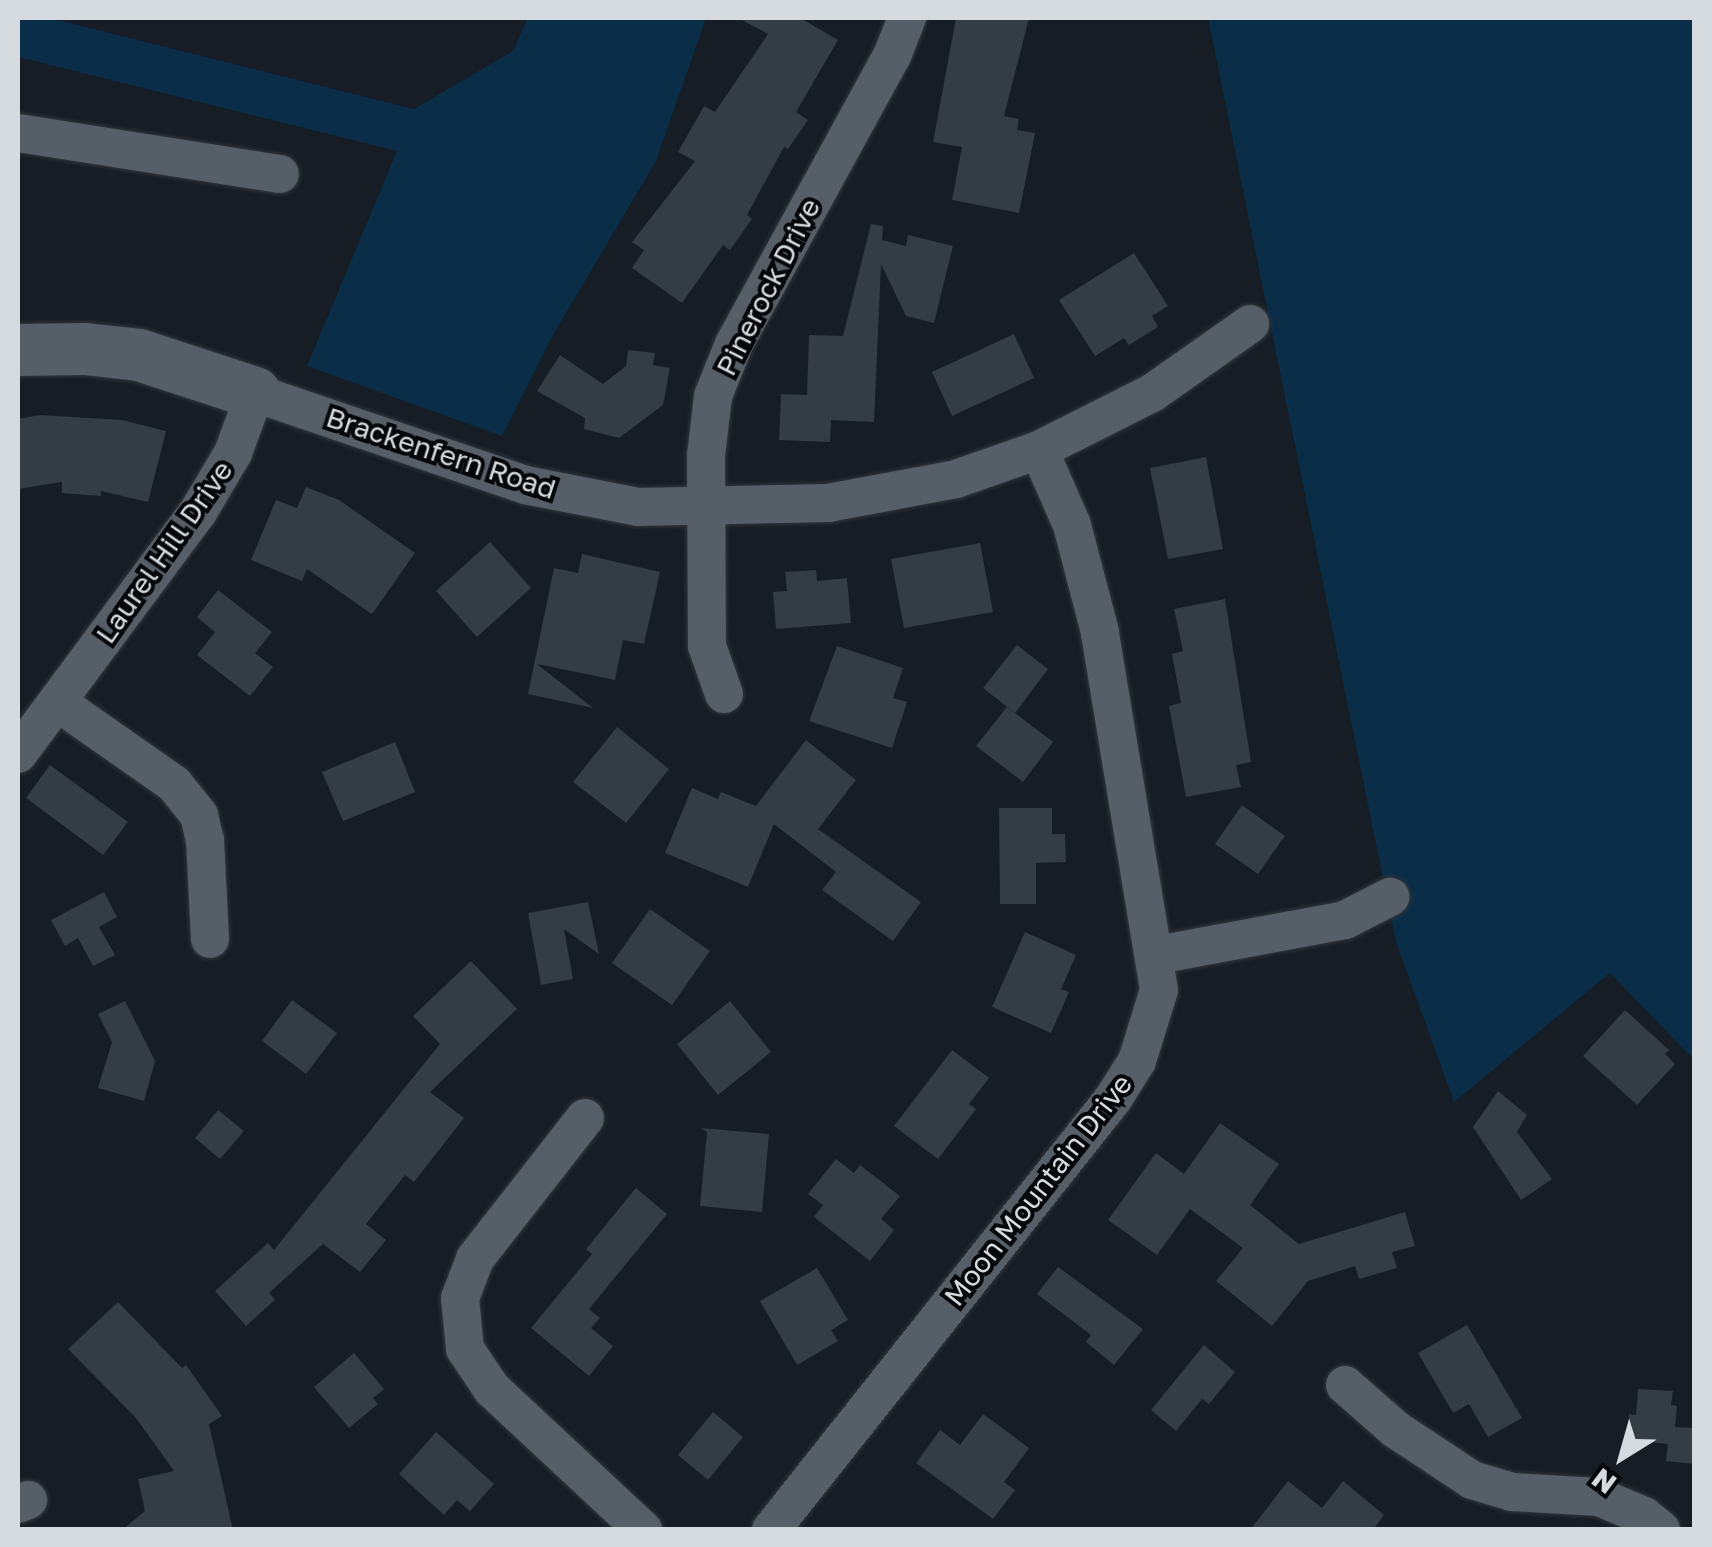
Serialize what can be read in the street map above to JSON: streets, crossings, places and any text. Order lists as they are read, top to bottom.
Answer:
{
  "streets": {
    "street": [
      "Pinerock Drive",
      "Brackenfern Road",
      "Laurel Hill Drive",
      "Moon Mountain Drive"
    ]
  },
  "crossings": [
    ["Pinerock Drive", "Brackenfern Road"],
    ["Brackenfern Road", "Laurel Hill Drive"],
    ["Brackenfern Road", "Moon Mountain Drive"]
  ],
  "north": "bottom left"
}
